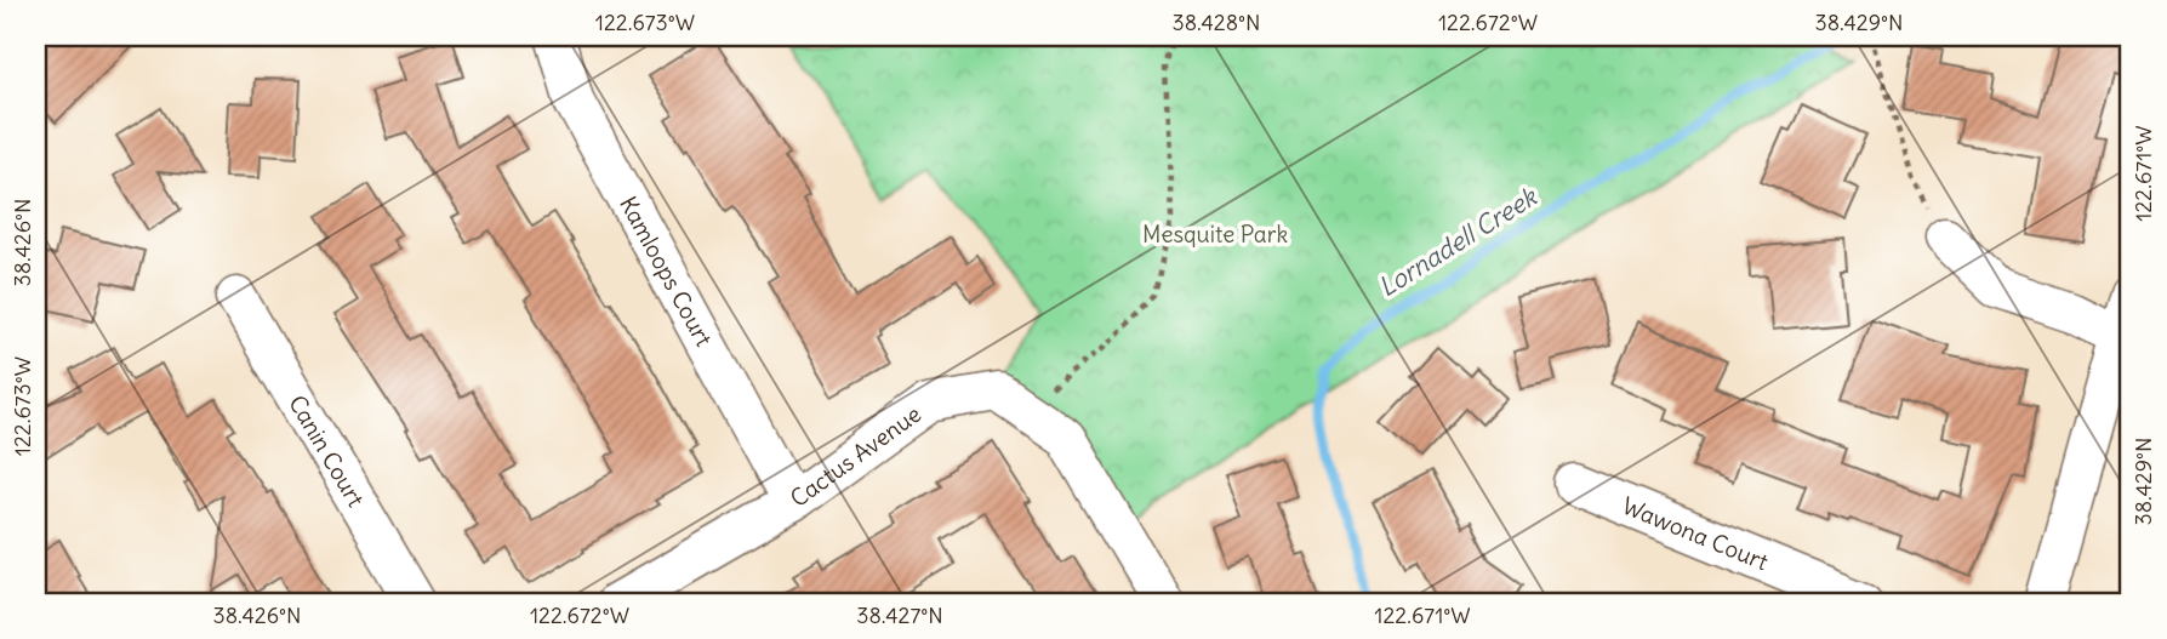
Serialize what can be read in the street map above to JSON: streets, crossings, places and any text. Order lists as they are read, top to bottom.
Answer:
{
  "streets": {
    "street": [
      "Kamloops Court",
      "Canin Court",
      "Cactus Avenue",
      "Wawona Court"
    ]
  },
  "crossings": [
    ["Kamloops Court", "Cactus Avenue"]
  ],
  "water": ["Lornadell Creek"],
  "parks": ["Mesquite Park"],
  "coordinates": [
    "122.673°W",
    "38.428°N",
    "122.672°W",
    "38.429°N",
    "122.671°W",
    "38.426°N",
    "38.427°N"
  ]
}
